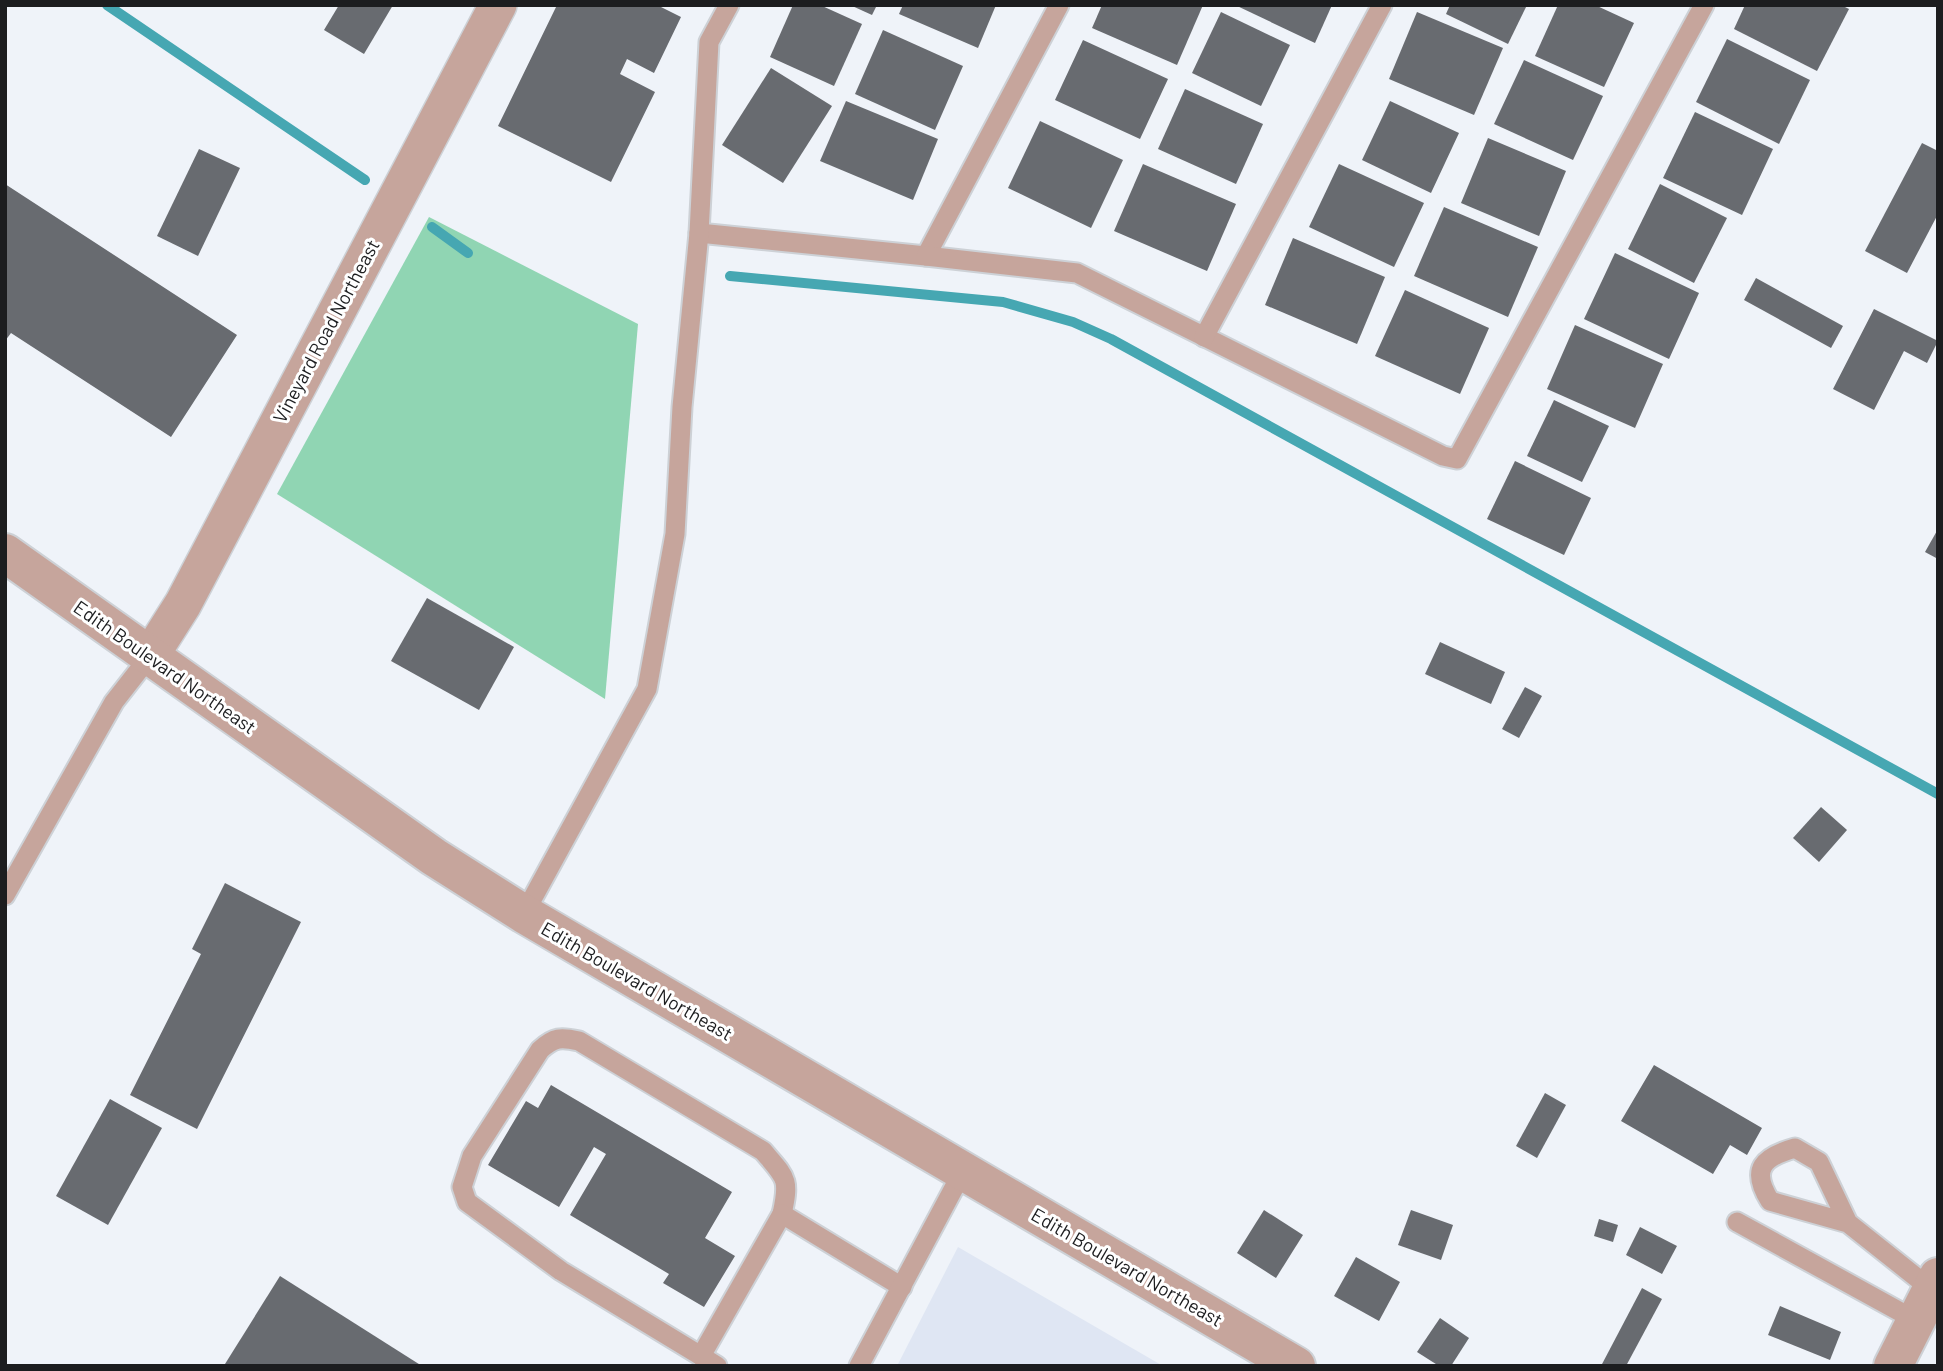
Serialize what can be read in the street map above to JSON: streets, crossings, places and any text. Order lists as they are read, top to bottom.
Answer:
{
  "streets": {
    "street": ["Vineyard Road Northeast", "Edith Boulevard Northeast"]
  },
  "crossings": [
    ["Vineyard Road Northeast", "Edith Boulevard Northeast"]
  ]
}
